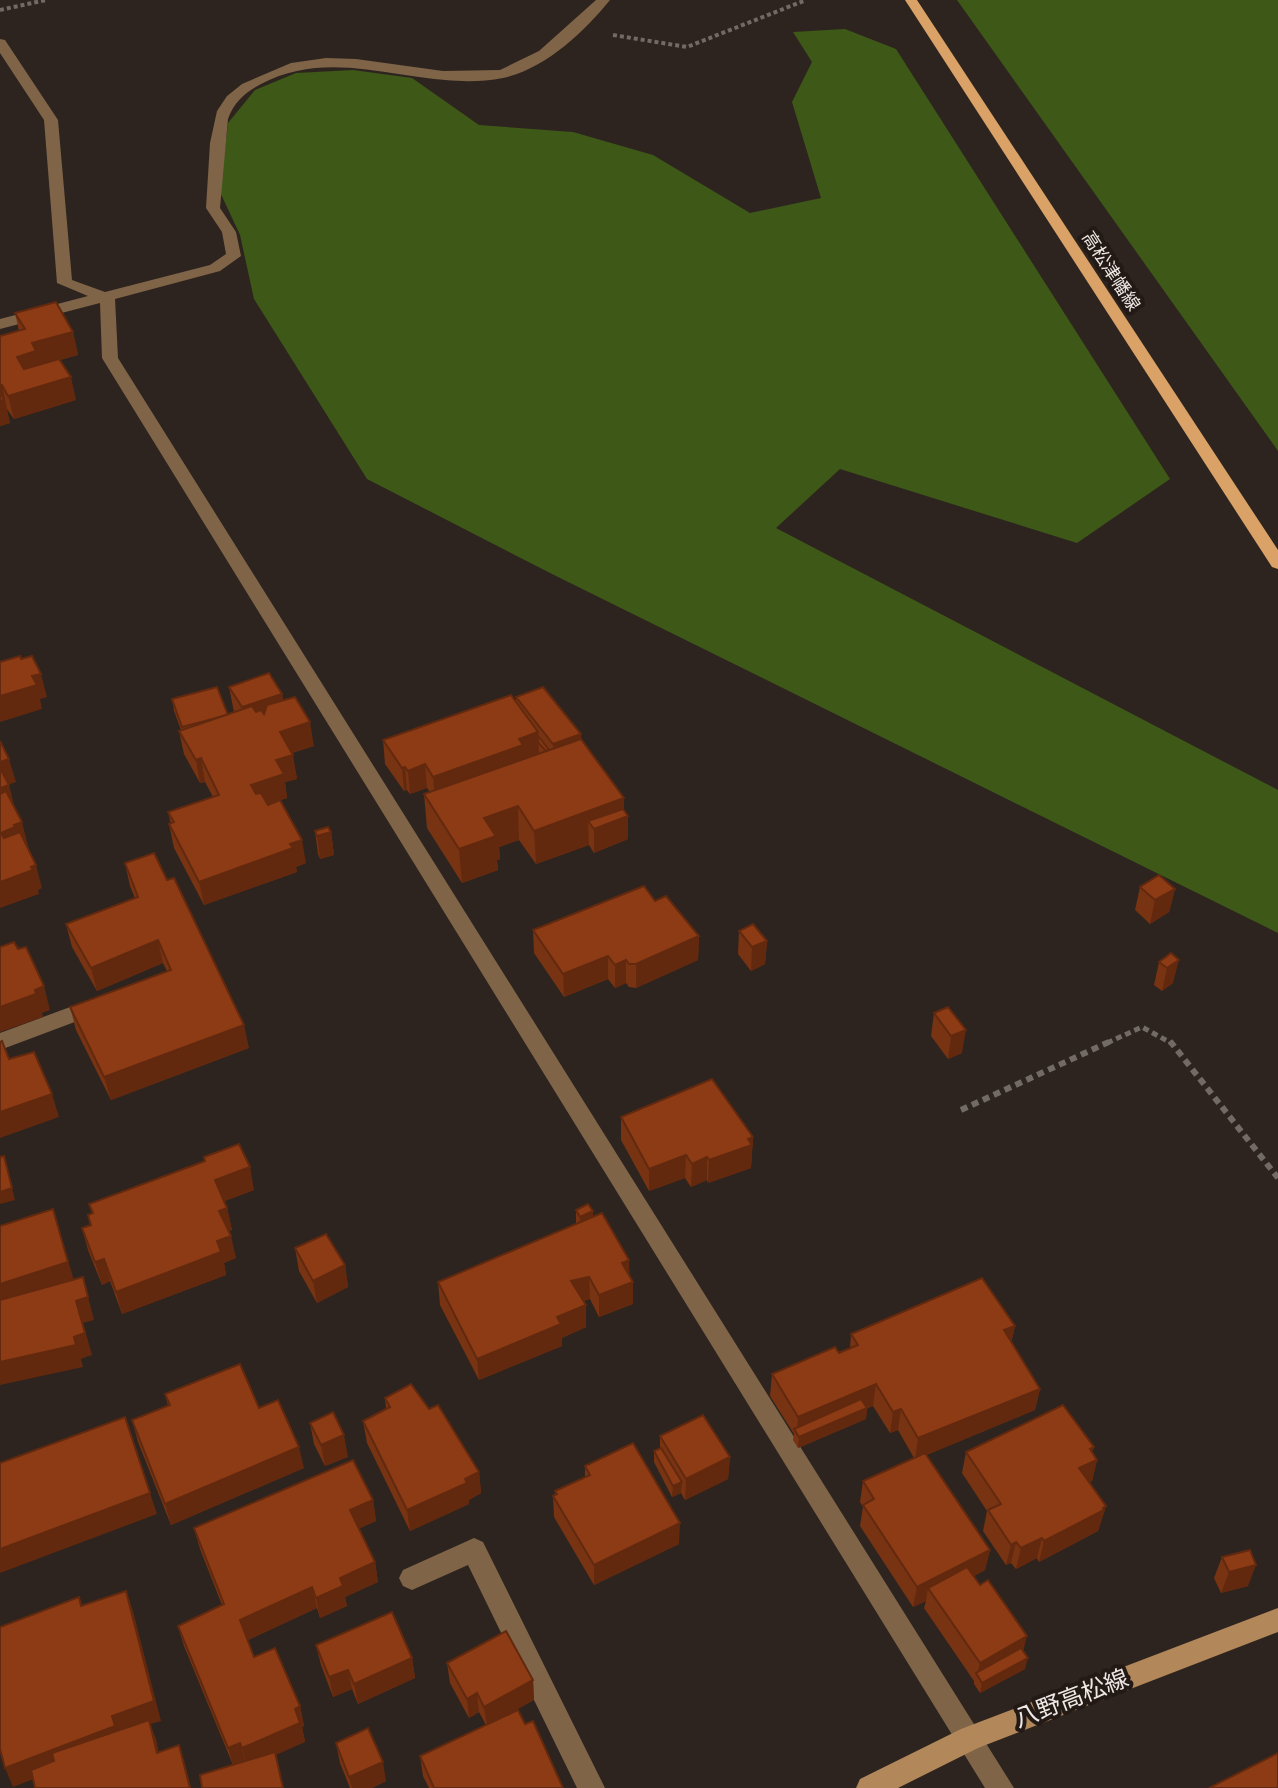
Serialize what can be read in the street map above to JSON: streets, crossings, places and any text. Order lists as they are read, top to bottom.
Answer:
{
  "streets": {
    "main road": ["高松津幡線", "八野高松線"]
  }
}
